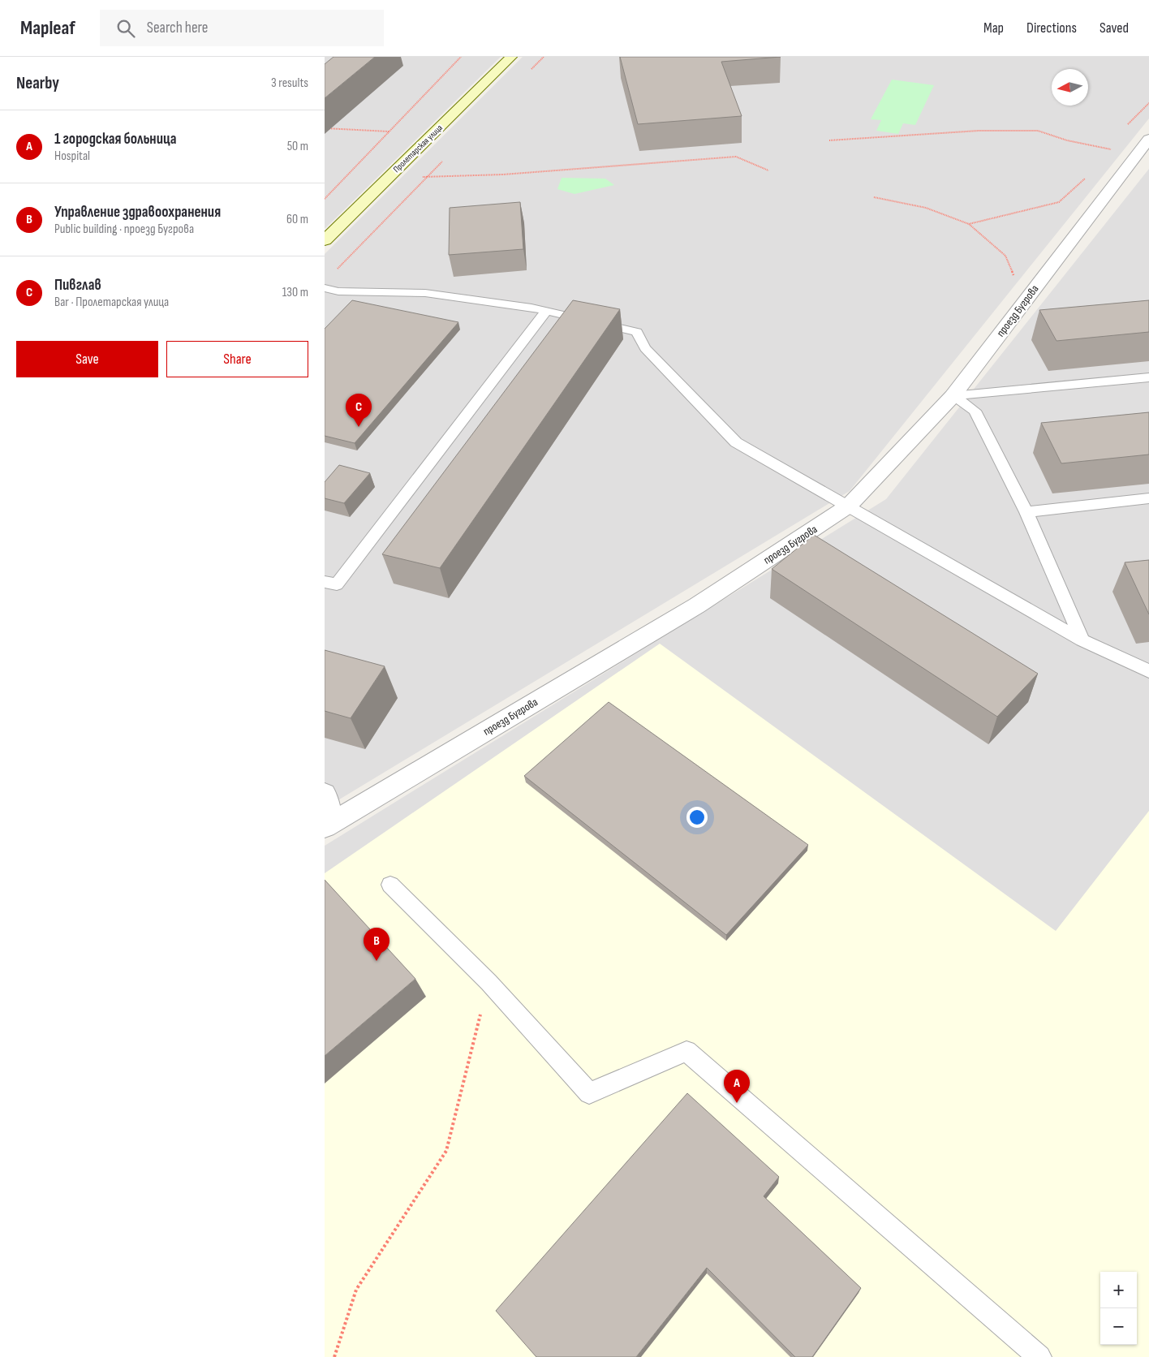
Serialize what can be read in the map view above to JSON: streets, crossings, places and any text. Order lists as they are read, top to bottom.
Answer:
{
  "streets": {
    "main road": ["Пролетарская улица"],
    "street": ["проезд Бугрова"]
  },
  "north": "left",
  "page": {
    "header": "Mapleaf",
    "search": "Search here",
    "nav": ["Map", "Directions", "Saved"],
    "heading": ["Nearby", "3 results"],
    "list": [
      {
        "mark": "A",
        "name": "1 городская больница",
        "note": "Hospital",
        "value": "50 m"
      },
      {
        "mark": "B",
        "name": "Управление здравоохранения",
        "note": "Public building · проезд Бугрова",
        "value": "60 m"
      },
      {
        "mark": "C",
        "name": "Пивглав",
        "note": "Bar · Пролетарская улица",
        "value": "130 m"
      }
    ],
    "buttons": ["Save", "Share"],
    "pins": ["C", "B", "A"],
    "map_buttons": ["+", "−"]
  }
}
